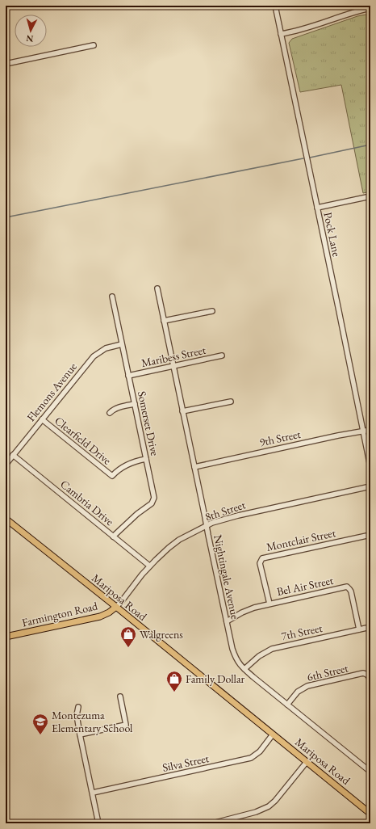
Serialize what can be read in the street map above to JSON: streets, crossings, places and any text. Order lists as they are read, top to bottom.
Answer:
{
  "streets": {
    "main road": ["Mariposa Road", "Farmington Road"],
    "street": [
      "Pock Lane",
      "Maribess Street",
      "Flemons Avenue",
      "Somerset Drive",
      "9th Street",
      "Clearfield Drive",
      "Cambria Drive",
      "8th Street",
      "Montclair Street",
      "Nightingale Avenue",
      "Bel Air Street",
      "7th Street",
      "6th Street",
      "Silva Street"
    ]
  },
  "crossings": [
    ["Pock Lane", "9th Street"],
    ["Maribess Street", "Somerset Drive"],
    ["Maribess Street", "Nightingale Avenue"],
    ["Flemons Avenue", "Somerset Drive"],
    ["Flemons Avenue", "Clearfield Drive"],
    ["Flemons Avenue", "Cambria Drive"],
    ["Somerset Drive", "Clearfield Drive"],
    ["Somerset Drive", "Cambria Drive"],
    ["9th Street", "Nightingale Avenue"],
    ["Cambria Drive", "8th Street"],
    ["8th Street", "Nightingale Avenue"],
    ["8th Street", "Mariposa Road"],
    ["8th Street", "Farmington Road"],
    ["Montclair Street", "Bel Air Street"],
    ["Nightingale Avenue", "Bel Air Street"],
    ["Nightingale Avenue", "7th Street"],
    ["Nightingale Avenue", "6th Street"],
    ["Bel Air Street", "7th Street"],
    ["Mariposa Road", "Farmington Road"],
    ["Mariposa Road", "Silva Street"]
  ],
  "places": {
    "shop": ["Walgreens", "Family Dollar"],
    "school or university": ["Montezuma Elementary School"]
  },
  "north": "bottom"
}
